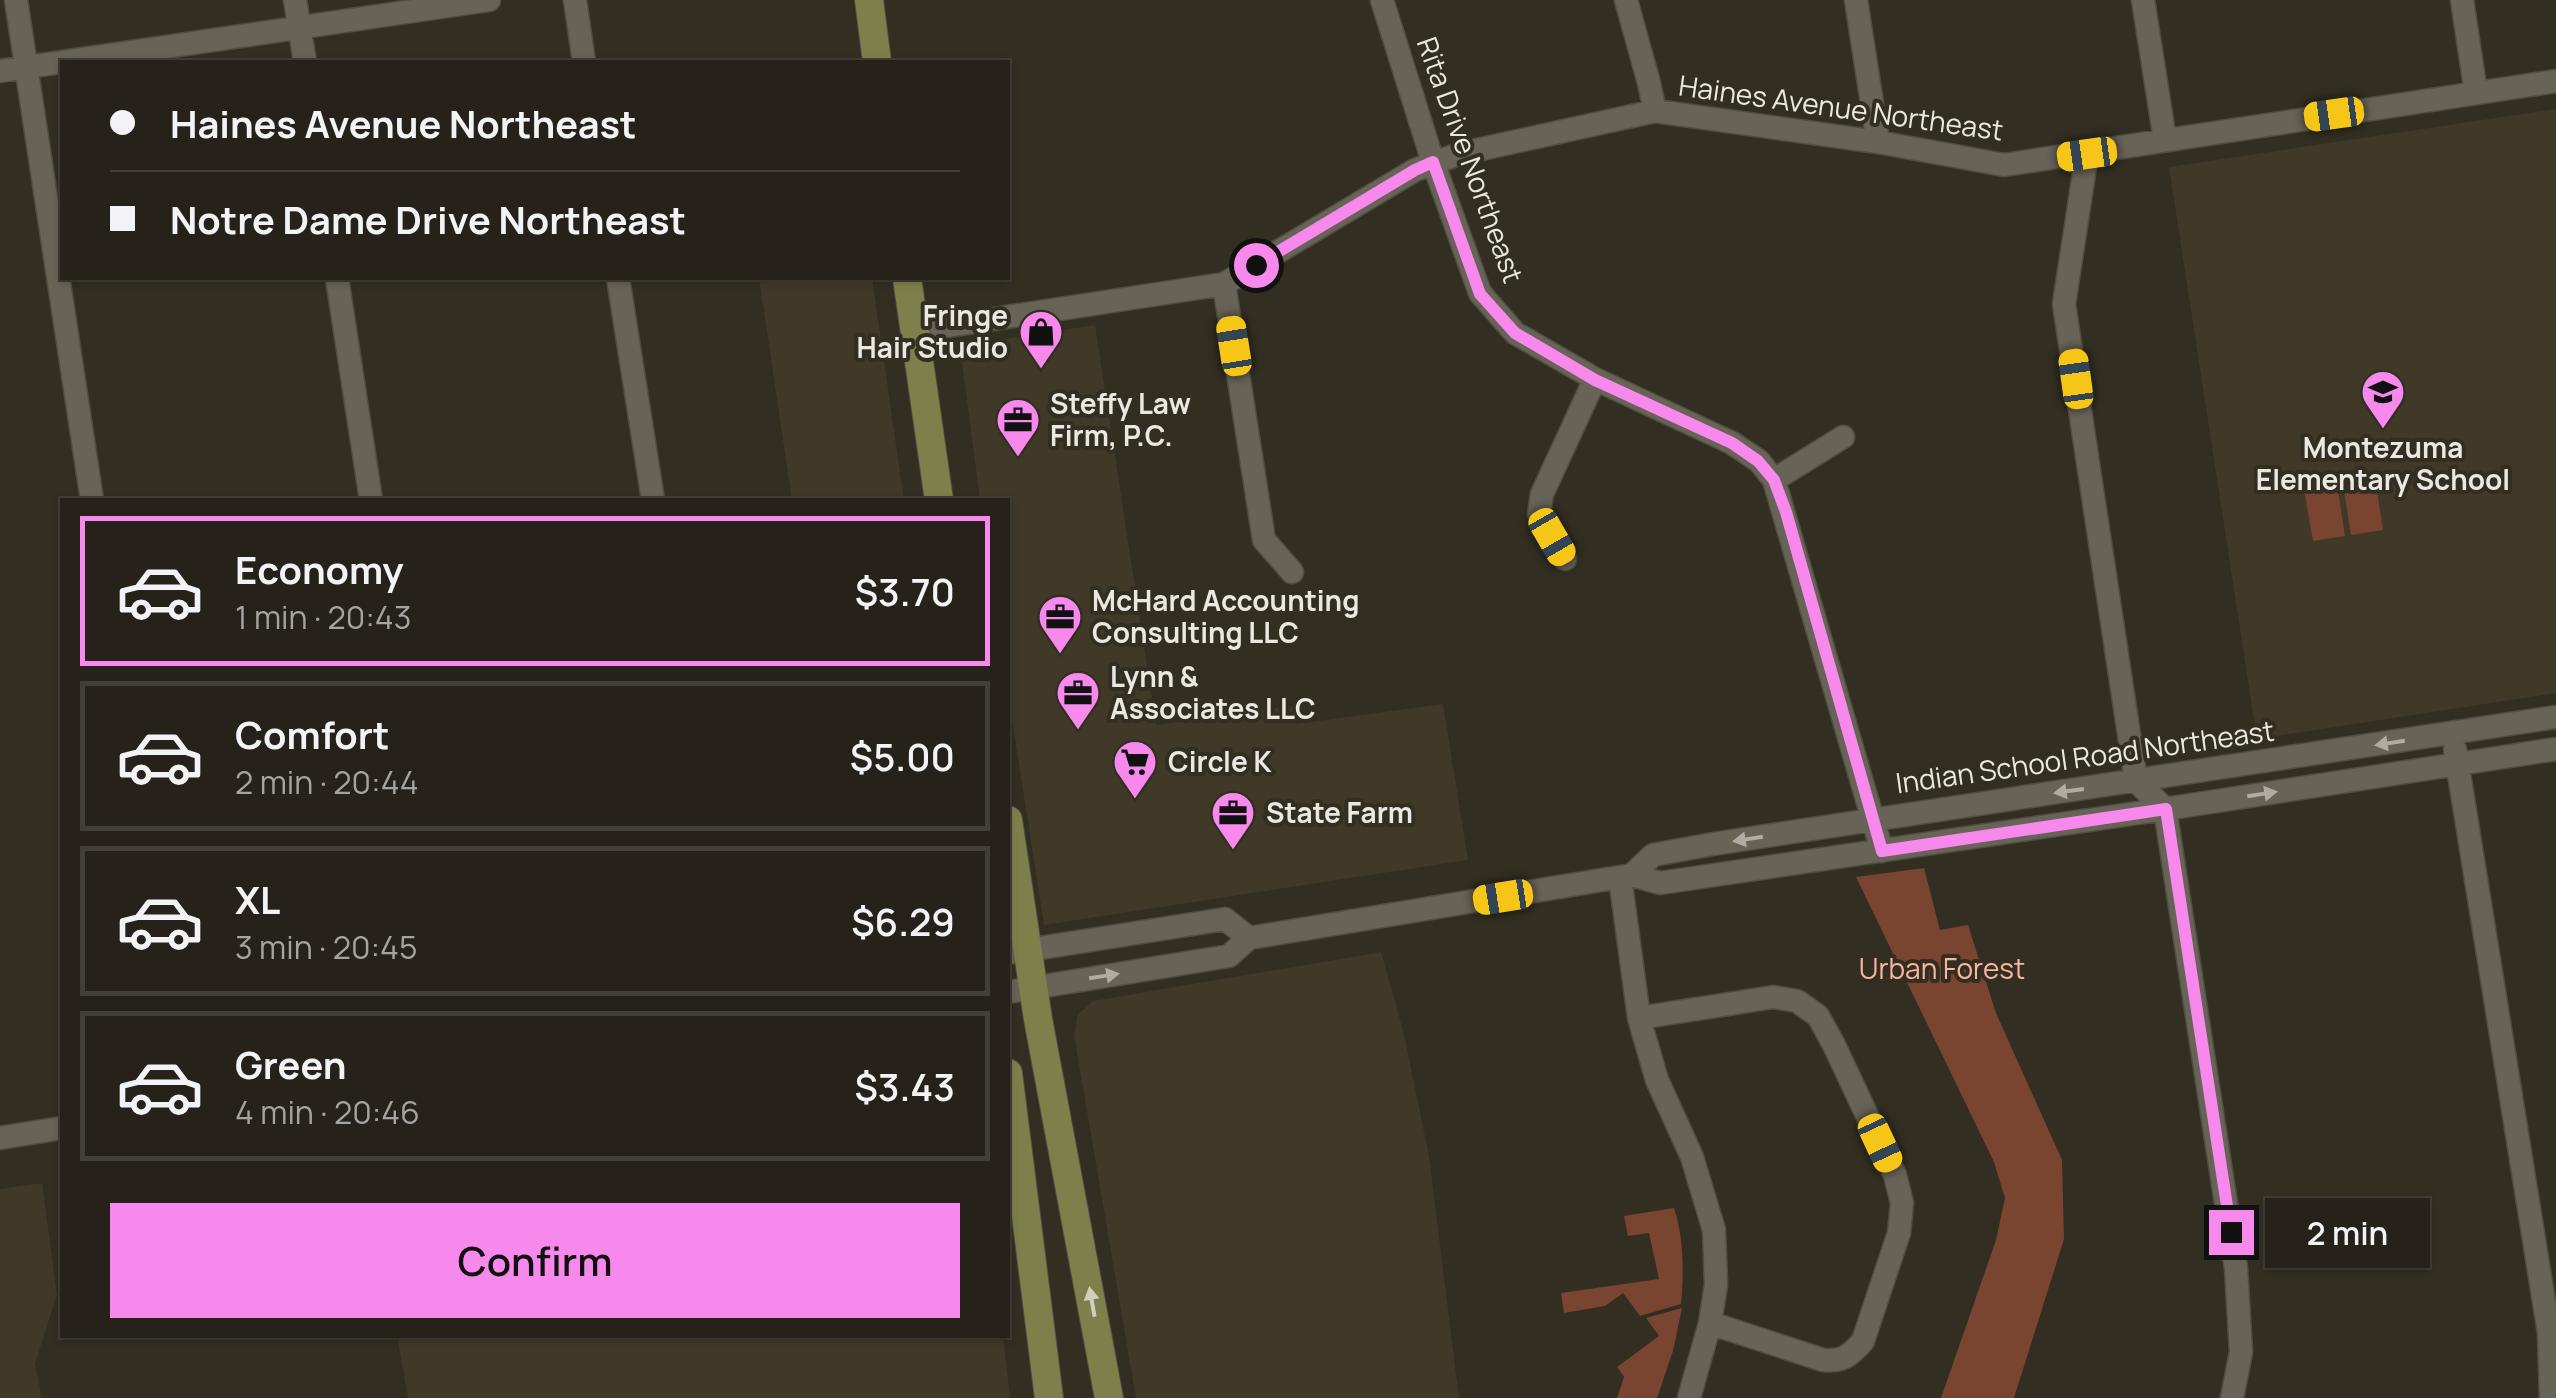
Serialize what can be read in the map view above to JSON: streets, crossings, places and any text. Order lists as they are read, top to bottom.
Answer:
{
  "streets": {
    "street": ["Haines Avenue Northeast", "Rita Drive Northeast", "Indian School Road Northeast"]
  },
  "crossings": [
    ["Haines Avenue Northeast", "Rita Drive Northeast"],
    ["Rita Drive Northeast", "Indian School Road Northeast"]
  ],
  "parks": ["Urban Forest"],
  "places": {
    "shop": ["Fringe Hair Studio"],
    "school or university": ["Montezuma Elementary School"],
    "office": [
      "Steffy Law Firm, P.C.",
      "McHard Accounting Consulting LLC",
      "Lynn & Associates LLC",
      "State Farm"
    ],
    "supermarket": ["Circle K"]
  },
  "page": {
    "banner": ["Haines Avenue Northeast", "Notre Dame Drive Northeast"],
    "list": [
      {
        "name": "Economy",
        "note": "1 min · 20:43",
        "value": "$3.70"
      },
      {
        "name": "Comfort",
        "note": "2 min · 20:44",
        "value": "$5.00"
      },
      {
        "name": "XL",
        "note": "3 min · 20:45",
        "value": "$6.29"
      },
      {
        "name": "Green",
        "note": "4 min · 20:46",
        "value": "$3.43"
      }
    ],
    "buttons": "Confirm",
    "bubble": "2 min"
  }
}
